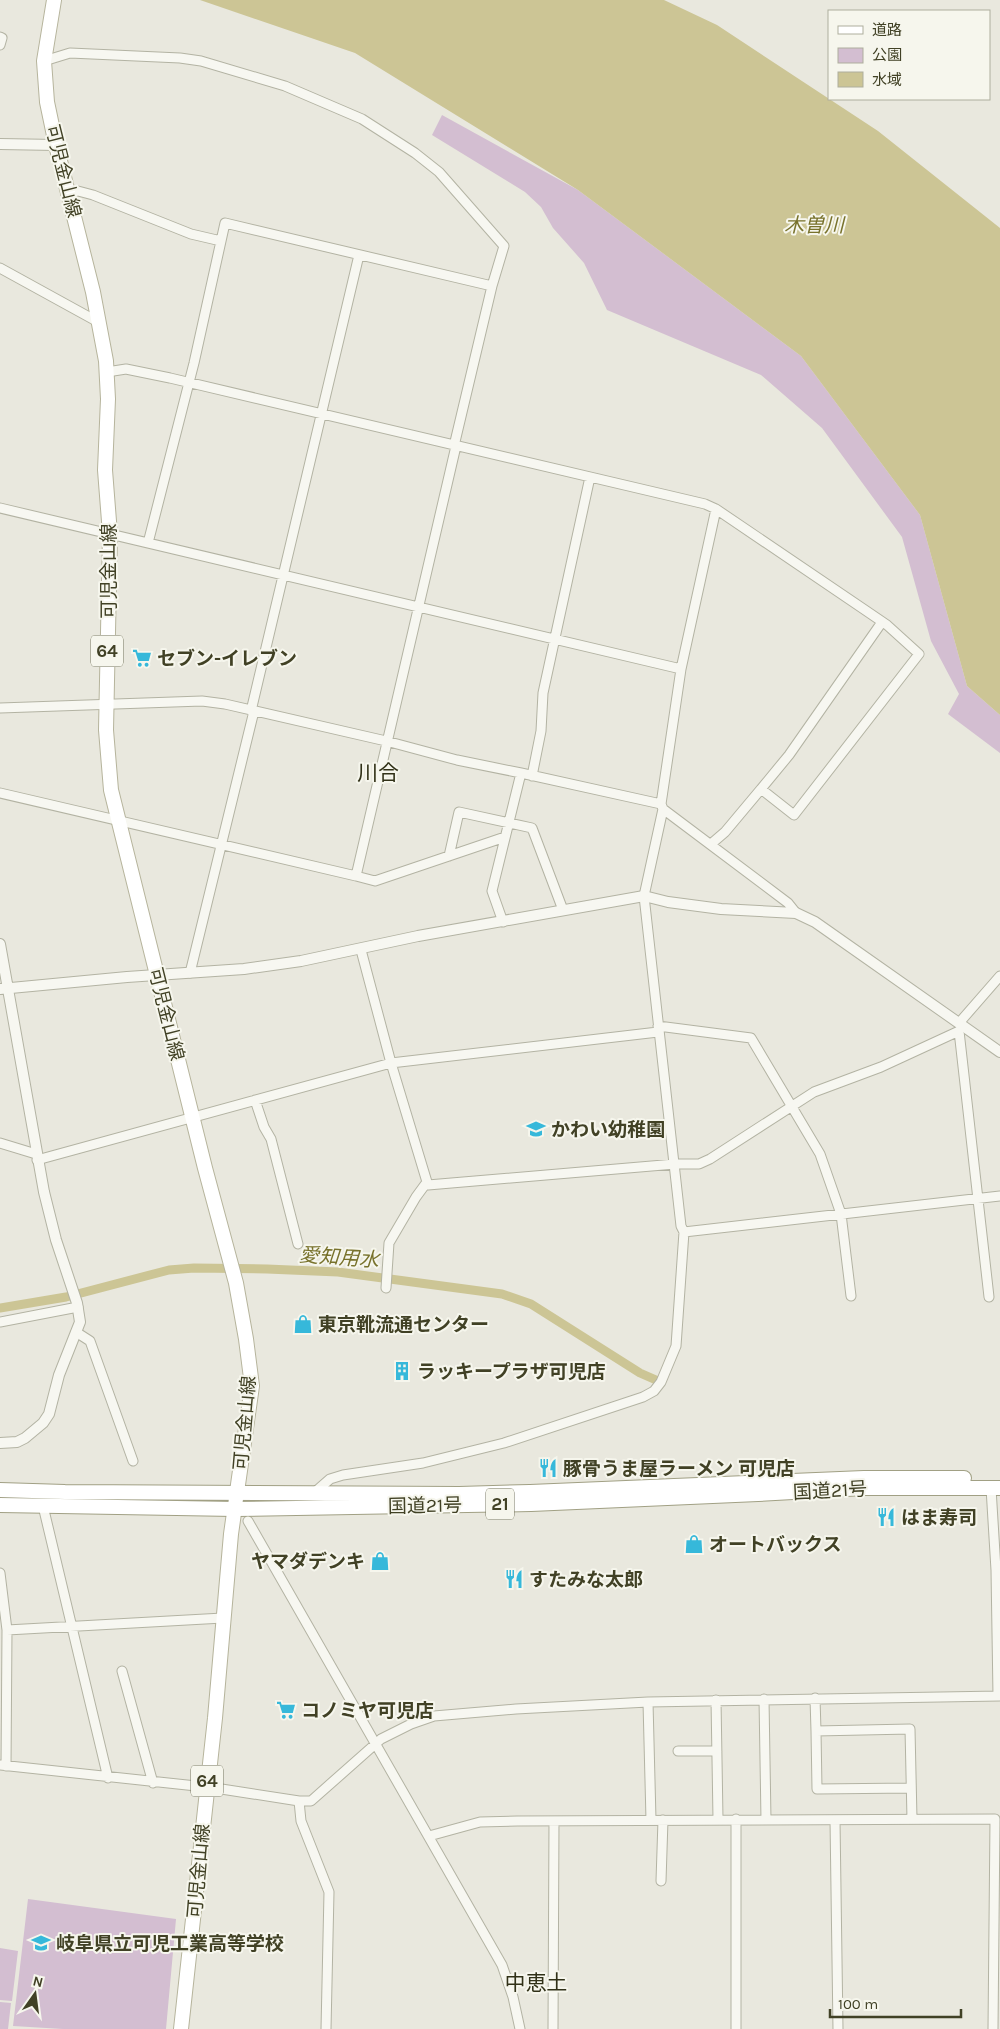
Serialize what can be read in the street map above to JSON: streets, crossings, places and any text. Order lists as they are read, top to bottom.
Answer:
{
  "streets": {
    "main road": [
      "可児金山線",
      "64",
      "国道21号",
      "21"
    ]
  },
  "crossings": [
    ["可児金山線", "国道21号"]
  ],
  "districts": ["川合", "中恵土"],
  "water": ["木曽川", "愛知用水"],
  "places": {
    "supermarket": ["セブン-イレブン", "コノミヤ可児店"],
    "school or university": ["かわい幼稚園", "岐阜県立可児工業高等学校"],
    "shop": ["東京靴流通センター", "オートバックス", "ヤマダデンキ"],
    "building": ["ラッキープラザ可児店"],
    "restaurant": ["豚骨うま屋ラーメン 可児店", "はま寿司", "すたみな太郎"]
  },
  "legend": ["道路", "公園", "水域"],
  "scale_bar": "100 m",
  "north": "top"
}
